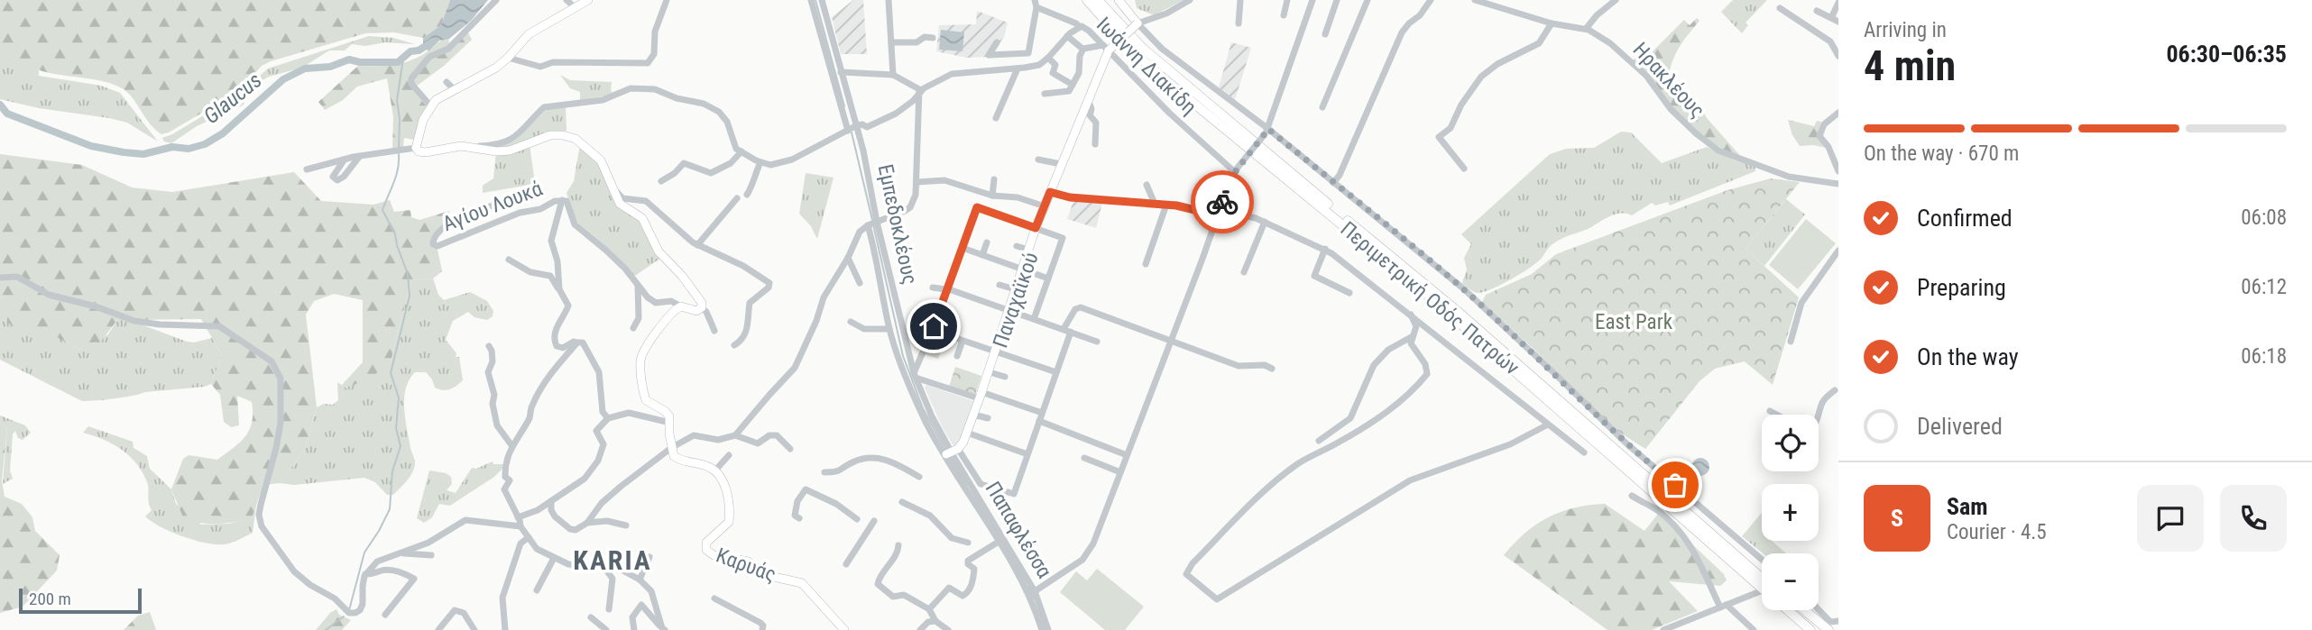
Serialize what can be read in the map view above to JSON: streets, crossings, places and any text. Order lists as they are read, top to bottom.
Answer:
{
  "streets": {
    "highway": ["Περιμετρική Οδός Πατρών"],
    "main road": ["Παναχαϊκού", "Καρυάς"],
    "street": [
      "Ιωάννη Διακίδη",
      "Ηρακλέους",
      "Αγίου Λουκά",
      "Εμπεδοκλέους",
      "Παπαφλέσσα"
    ]
  },
  "crossings": [
    ["Ιωάννη Διακίδη", "Παναχαϊκού"],
    ["Εμπεδοκλέους", "Παναχαϊκού"],
    ["Εμπεδοκλέους", "Παπαφλέσσα"],
    ["Παναχαϊκού", "Παπαφλέσσα"]
  ],
  "districts": ["KARIA"],
  "water": ["Glaucus"],
  "parks": ["East Park"],
  "scale_bar": "200 m",
  "page": {
    "heading": ["4 min", "Arriving in", "06:30–06:35"],
    "panel": ["Sam", "Courier · 4.5"],
    "bar": "On the way · 670 m",
    "list": [
      ["Confirmed", "06:08"],
      ["Preparing", "06:12"],
      ["On the way", "06:18"],
      "Delivered"
    ],
    "map_buttons": ["+", "−"],
    "round": "S",
    "scale": "200 m"
  }
}
